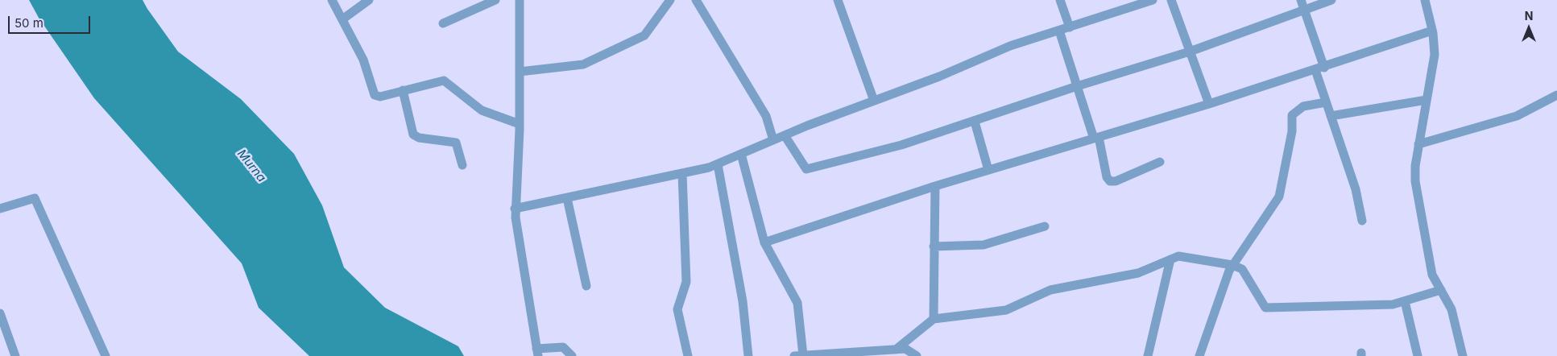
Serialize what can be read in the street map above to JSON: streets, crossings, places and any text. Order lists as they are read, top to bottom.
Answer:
{
  "water": ["Murna"],
  "scale_bar": "50 m",
  "north": "top"
}
